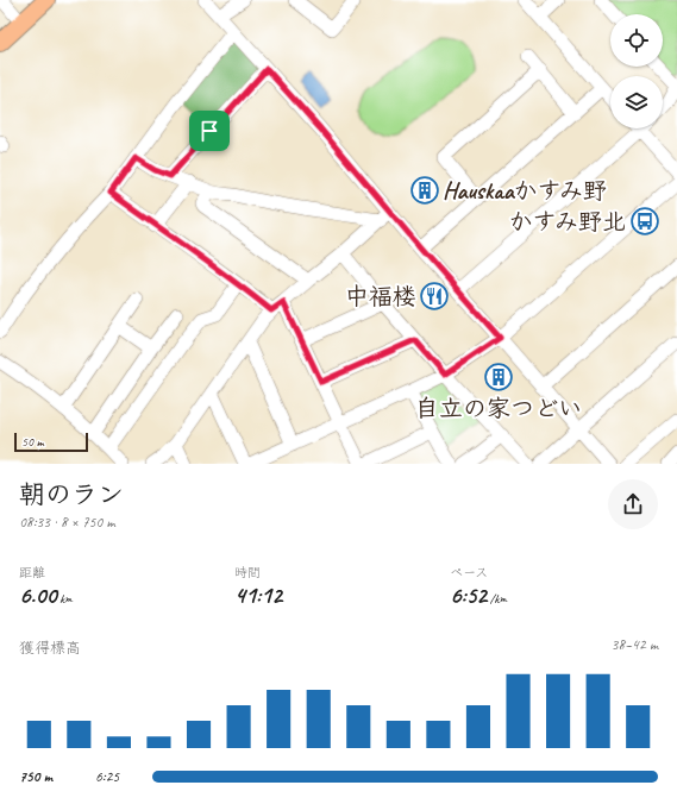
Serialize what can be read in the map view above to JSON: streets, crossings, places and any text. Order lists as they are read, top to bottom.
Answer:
{
  "places": {
    "building": ["Hauskaaかすみ野", "自立の家つどい"],
    "bus stop": ["かすみ野北"],
    "restaurant": ["中福楼"]
  },
  "scale_bar": "50 m",
  "page": {
    "scale": "50 m",
    "heading": ["朝のラン", "08:33 · 8 × 750 m"],
    "stats": [
      ["距離", "6.00 km"],
      ["時間", "41:12"],
      ["ペース", "6:52 /km"]
    ],
    "chart": ["獲得標高", "38–42 m"],
    "list": [
      {
        "name": "750 m",
        "note": "6:25"
      }
    ]
  }
}
